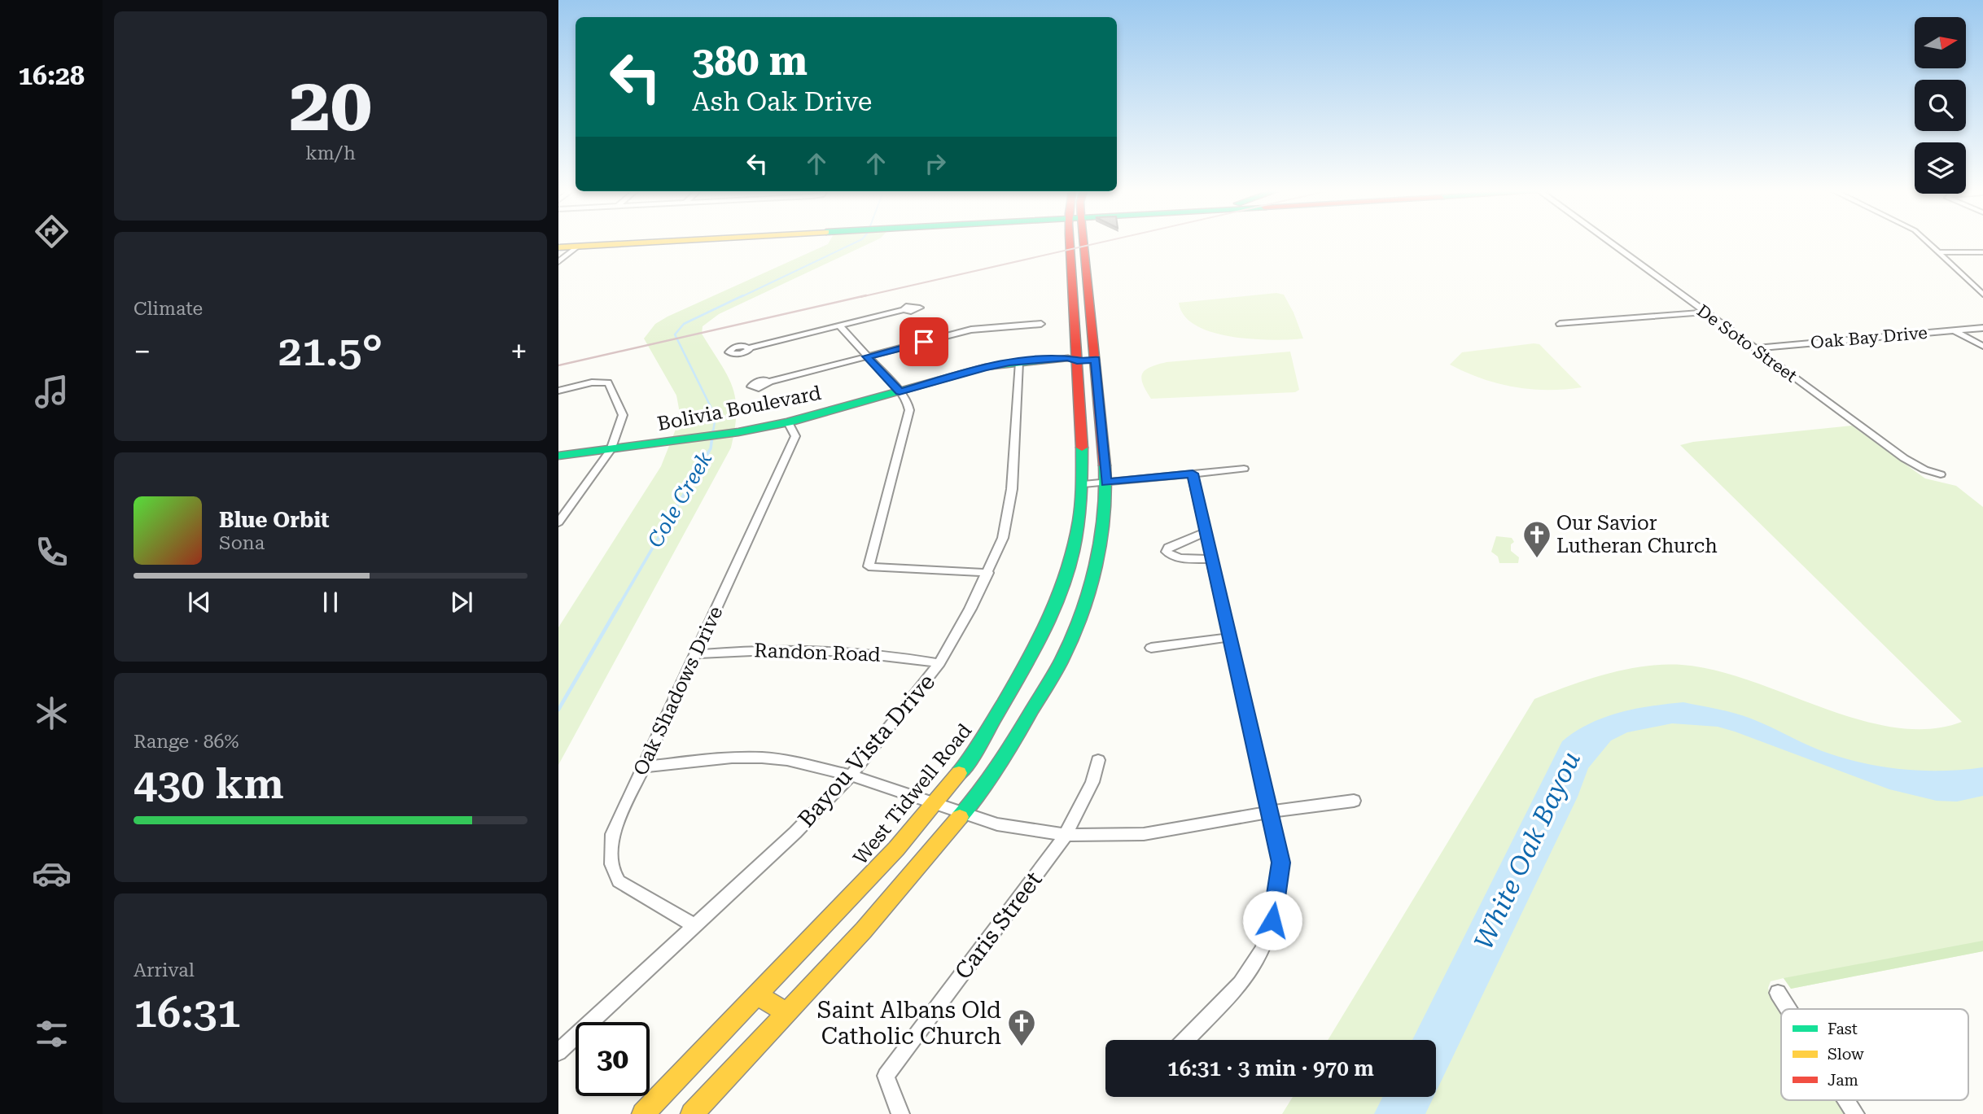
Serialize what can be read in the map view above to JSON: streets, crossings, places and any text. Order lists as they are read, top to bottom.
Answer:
{
  "streets": {
    "main road": ["Bolivia Boulevard", "West Tidwell Road"],
    "street": [
      "Oak Bay Drive",
      "De Soto Street",
      "Randon Road",
      "Oak Shadows Drive",
      "Bayou Vista Drive",
      "Caris Street"
    ]
  },
  "crossings": [
    ["Oak Bay Drive", "De Soto Street"],
    ["Bolivia Boulevard", "Oak Shadows Drive"],
    ["Bolivia Boulevard", "Bayou Vista Drive"],
    ["Bolivia Boulevard", "West Tidwell Road"],
    ["Randon Road", "Oak Shadows Drive"],
    ["Randon Road", "Bayou Vista Drive"],
    ["Oak Shadows Drive", "Bayou Vista Drive"]
  ],
  "water": ["Cole Creek", "White Oak Bayou"],
  "places": {
    "church": ["Our Savior Lutheran Church", "Saint Albans Old Catholic Church"]
  },
  "legend": ["Fast", "Slow", "Jam"],
  "north": "right",
  "page": {
    "tabs": "16:28",
    "tile": [
      ["20", "km/h"],
      "Climate",
      ["Range · 86%", "430 km"],
      ["Arrival", "16:31"]
    ],
    "turn": ["380 m", "Ash Oak Drive"],
    "heat": ["−", "21.5°", "+"],
    "song": ["Blue Orbit", "Sona"],
    "limit": "30",
    "trip": "16:31 · 3 min · 970 m"
  }
}
